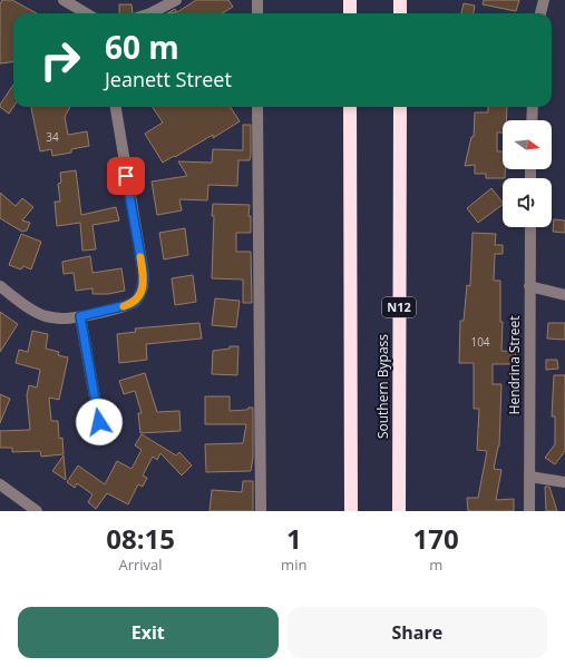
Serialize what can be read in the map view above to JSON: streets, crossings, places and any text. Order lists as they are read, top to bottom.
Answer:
{
  "streets": {
    "highway": ["N12", "Southern Bypass"],
    "street": ["Hendrina Street"]
  },
  "house_numbers": ["34", "104"],
  "north": "right",
  "page": {
    "turn": ["60 m", "Jeanett Street"],
    "eta": [
      "08:15",
      "Arrival",
      "1",
      "min",
      "170",
      "m"
    ],
    "buttons": ["Exit", "Share"]
  }
}
